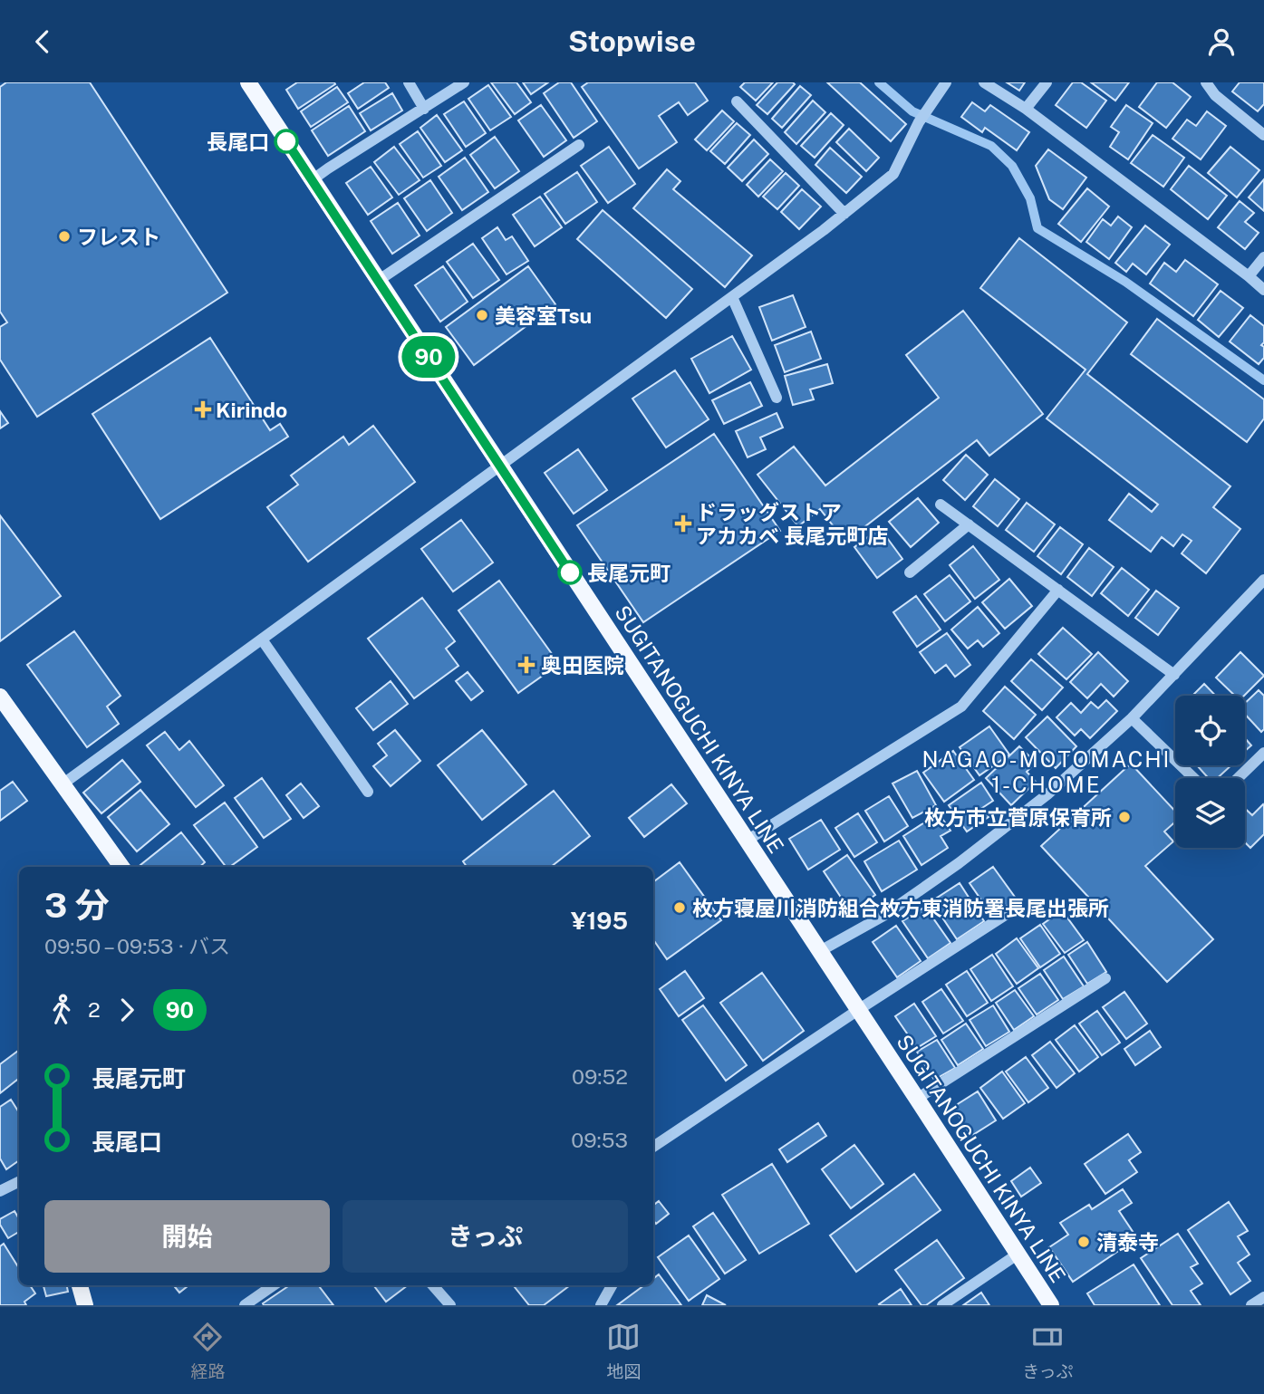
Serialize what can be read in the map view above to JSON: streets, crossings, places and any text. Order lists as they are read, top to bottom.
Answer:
{
  "streets": {
    "main road": ["SUGITANOGUCHI KINYA LINE"]
  },
  "districts": ["NAGAO-MOTOMACHI 1-CHOME"],
  "places": {
    "other": [
      "長尾口",
      "フレスト",
      "美容室Tsu",
      "長尾元町",
      "枚方市立菅原保育所",
      "枚方寝屋川消防組合枚方東消防署長尾出張所",
      "清泰寺"
    ],
    "health": ["Kirindo", "ドラッグストア アカカベ 長尾元町店", "奥田医院"]
  },
  "lines": ["bus line 90"],
  "page": {
    "header": "Stopwise",
    "on_map": "90",
    "heading": ["3 分", "09:50 – 09:53 · バス", "¥195"],
    "legs": ["2", "90"],
    "list": [
      {
        "name": "長尾元町",
        "value": "09:52"
      },
      {
        "name": "長尾口",
        "value": "09:53"
      }
    ],
    "buttons": ["開始", "きっぷ"],
    "tabs": ["経路", "地図", "きっぷ"]
  }
}
